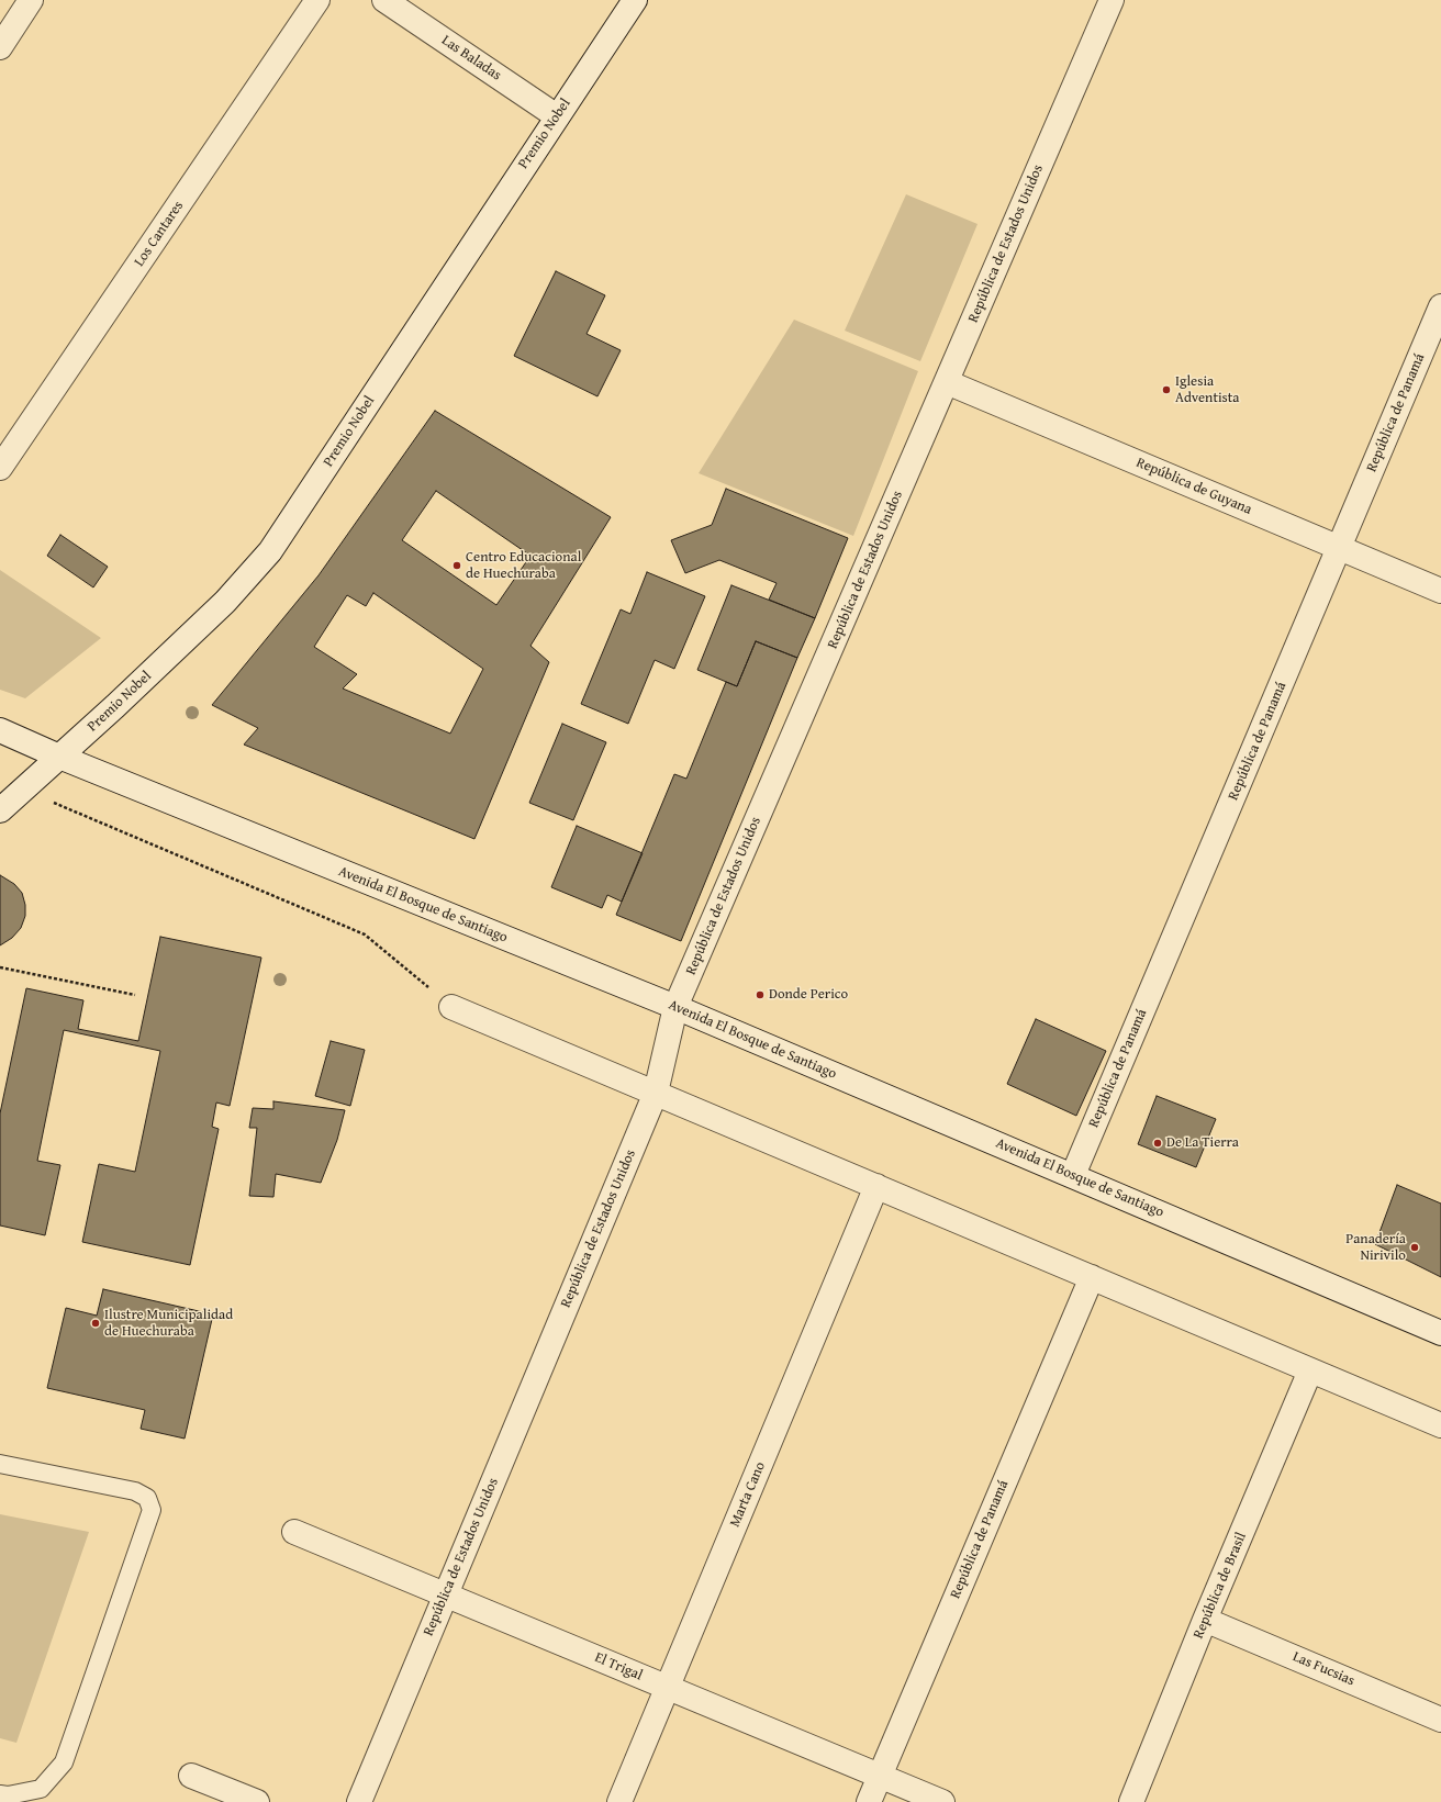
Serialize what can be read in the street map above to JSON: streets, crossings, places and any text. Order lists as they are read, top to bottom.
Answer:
{
  "streets": {
    "street": [
      "Las Baladas",
      "Premio Nobel",
      "Los Cantares",
      "República de Estados Unidos",
      "República de Panamá",
      "República de Guyana",
      "Avenida El Bosque de Santiago",
      "Marta Cano",
      "República de Brasil",
      "El Trigal",
      "Las Fucsias"
    ]
  },
  "crossings": [
    ["Las Baladas", "Premio Nobel"],
    ["Premio Nobel", "Avenida El Bosque de Santiago"],
    ["República de Estados Unidos", "República de Guyana"],
    ["República de Estados Unidos", "Avenida El Bosque de Santiago"],
    ["República de Estados Unidos", "El Trigal"],
    ["República de Panamá", "República de Guyana"],
    ["República de Panamá", "Avenida El Bosque de Santiago"],
    ["República de Panamá", "El Trigal"],
    ["Marta Cano", "El Trigal"],
    ["República de Brasil", "Las Fucsias"]
  ],
  "places": [
    "Iglesia Adventista",
    "Centro Educacional de Huechuraba",
    "Donde Perico",
    "De La Tierra",
    "Panadería Nirivilo",
    "Ilustre Municipalidad de Huechuraba"
  ]
}
